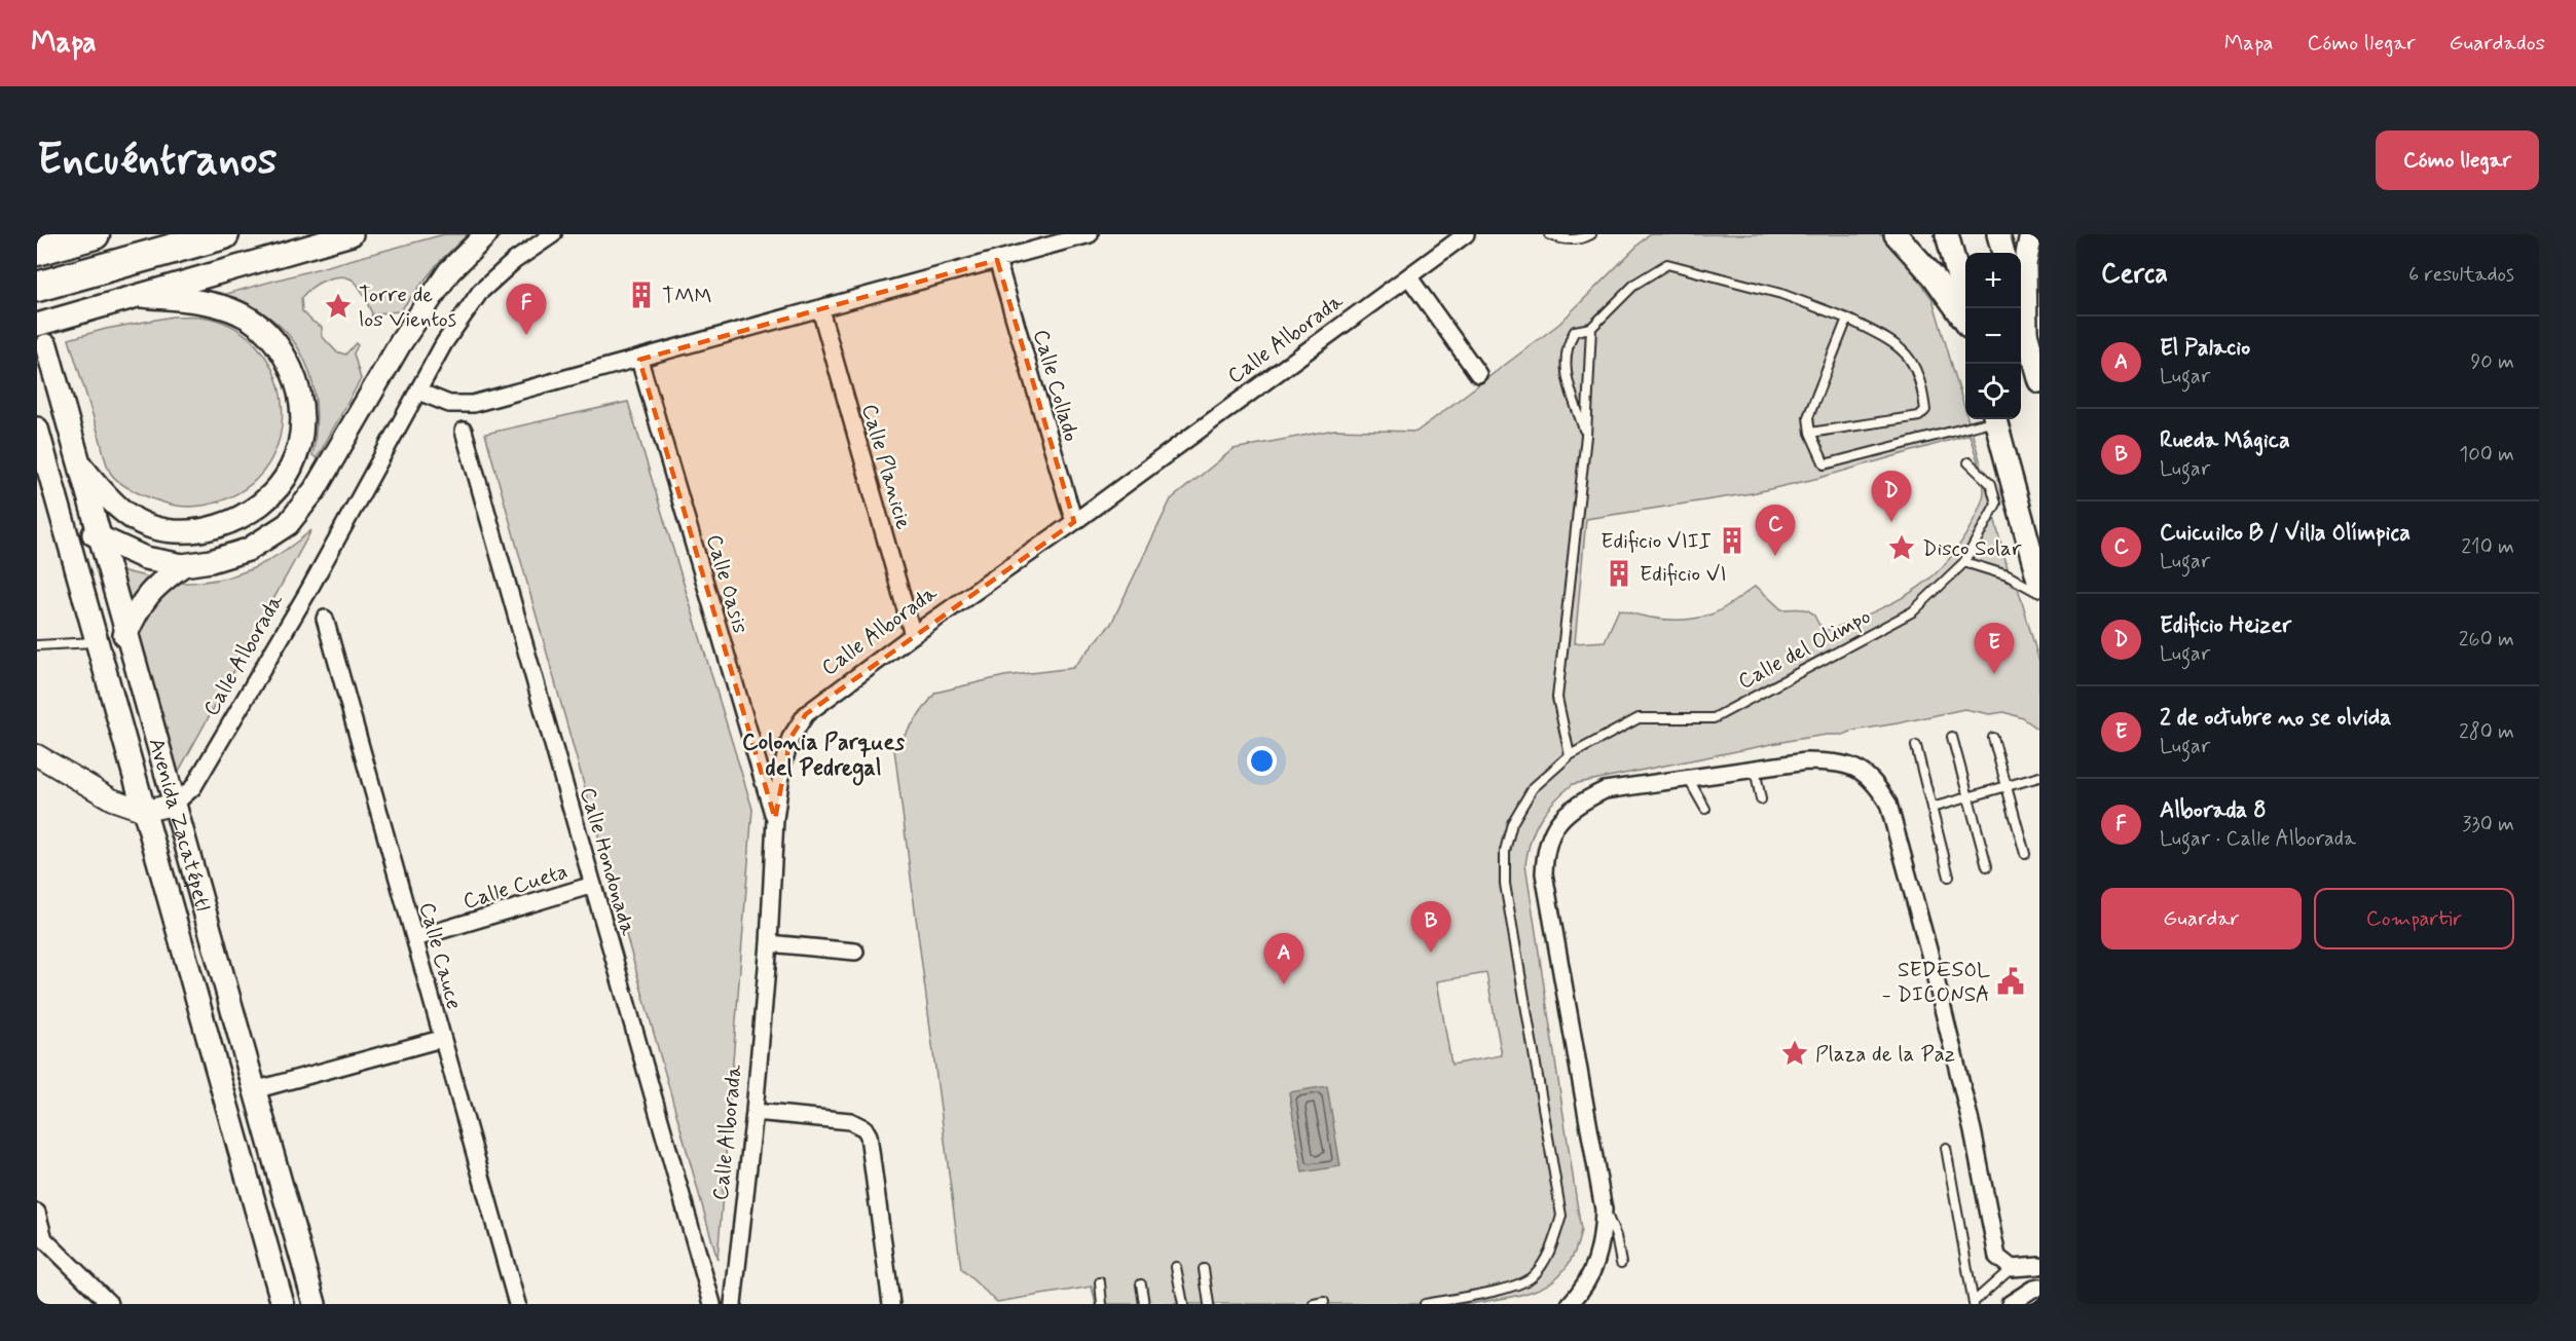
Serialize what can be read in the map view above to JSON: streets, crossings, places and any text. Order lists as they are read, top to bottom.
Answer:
{
  "streets": {
    "main road": ["Avenida Zacatépetl"],
    "street": [
      "Calle Alborada",
      "Calle Collado",
      "Calle Planicie",
      "Calle Oasis",
      "Calle Hondonada",
      "Calle Cueta",
      "Calle Cauce"
    ],
    "lane": ["Calle del Olimpo"]
  },
  "crossings": [
    ["Calle Alborada", "Calle Collado"],
    ["Calle Alborada", "Calle Planicie"],
    ["Calle Alborada", "Calle Oasis"],
    ["Calle Alborada", "Avenida Zacatépetl"],
    ["Calle Hondonada", "Calle Cueta"],
    ["Calle Cueta", "Calle Cauce"]
  ],
  "districts": ["Colonia Parques del Pedregal"],
  "places": {
    "building": ["TMM", "Edificio VIII", "Edificio VI"],
    "place": ["Torre de los Vientos", "Disco Solar", "Plaza de la Paz"],
    "public building": ["SEDESOL - DICONSA"]
  },
  "page": {
    "header": "Mapa",
    "nav": ["Mapa", "Cómo llegar", "Guardados"],
    "buttons": [
      "Cómo llegar",
      ["Guardar", "Compartir"]
    ],
    "title": "Encuéntranos",
    "heading": ["Cerca", "6 resultados"],
    "map_buttons": ["+", "−"],
    "pins": [
      "F",
      "D",
      "C",
      "E",
      "B",
      "A"
    ],
    "list": [
      {
        "mark": "A",
        "name": "El Palacio",
        "note": "Lugar",
        "value": "90 m"
      },
      {
        "mark": "B",
        "name": "Rueda Mágica",
        "note": "Lugar",
        "value": "100 m"
      },
      {
        "mark": "C",
        "name": "Cuicuilco B / Villa Olímpica",
        "note": "Lugar",
        "value": "210 m"
      },
      {
        "mark": "D",
        "name": "Edificio Heizer",
        "note": "Lugar",
        "value": "260 m"
      },
      {
        "mark": "E",
        "name": "2 de octubre no se olvida",
        "note": "Lugar",
        "value": "280 m"
      },
      {
        "mark": "F",
        "name": "Alborada 8",
        "note": "Lugar · Calle Alborada",
        "value": "330 m"
      }
    ]
  }
}
